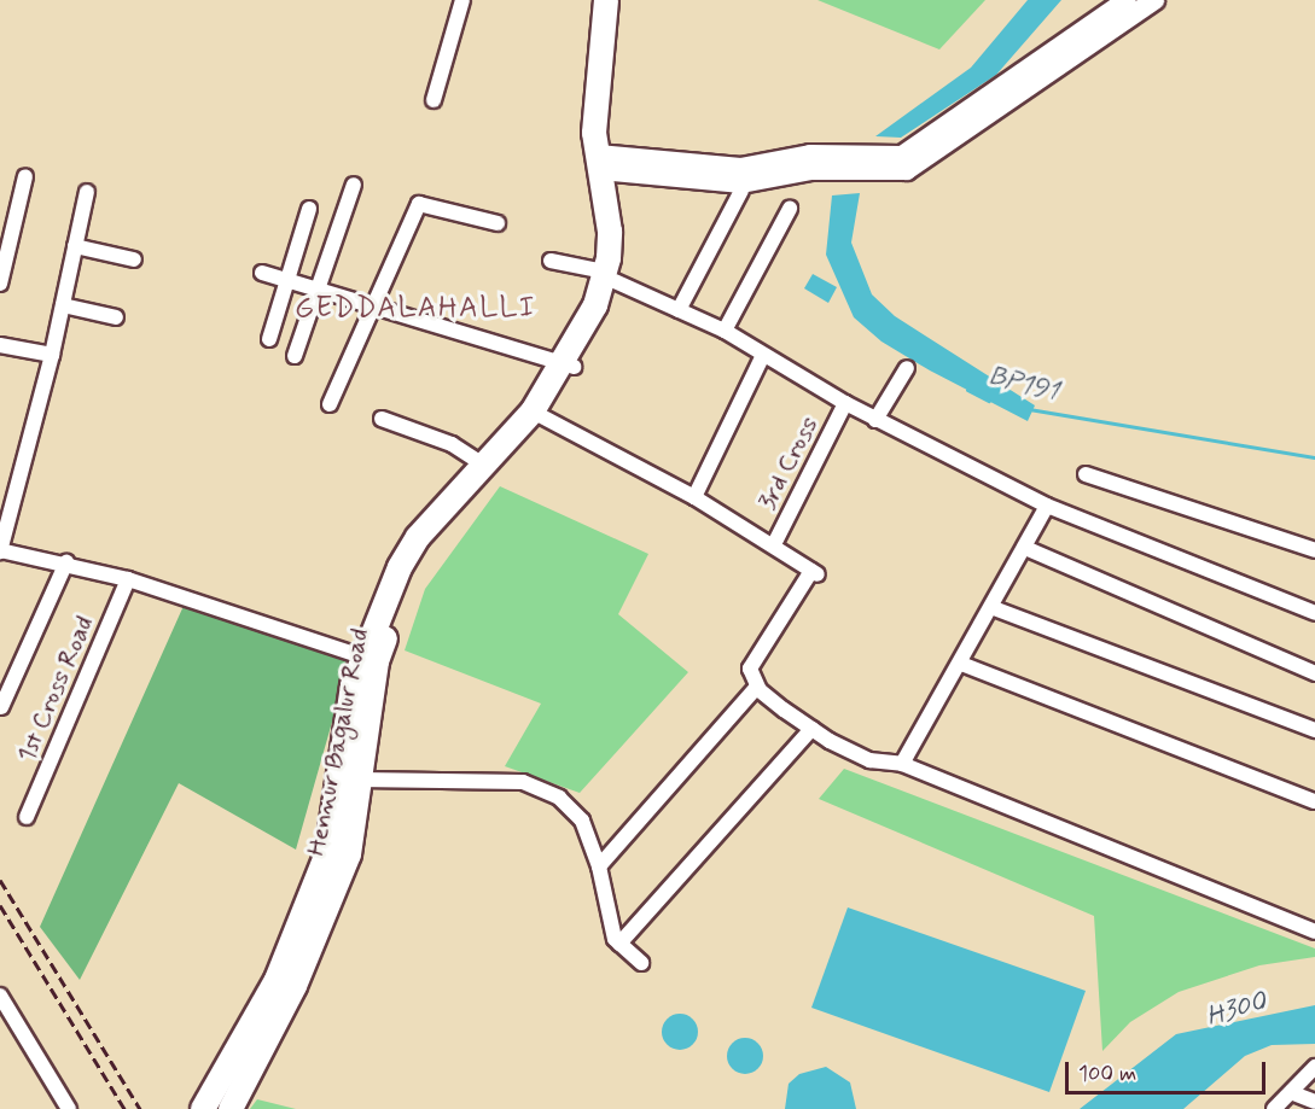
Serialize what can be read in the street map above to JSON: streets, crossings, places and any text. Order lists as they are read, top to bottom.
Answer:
{
  "streets": {
    "main road": ["Hennur Bagalur Road"],
    "street": ["3rd Cross", "1st Cross Road"]
  },
  "districts": ["GEDDALAHALLI"],
  "water": ["BP191", "H300"],
  "scale_bar": "100 m"
}
